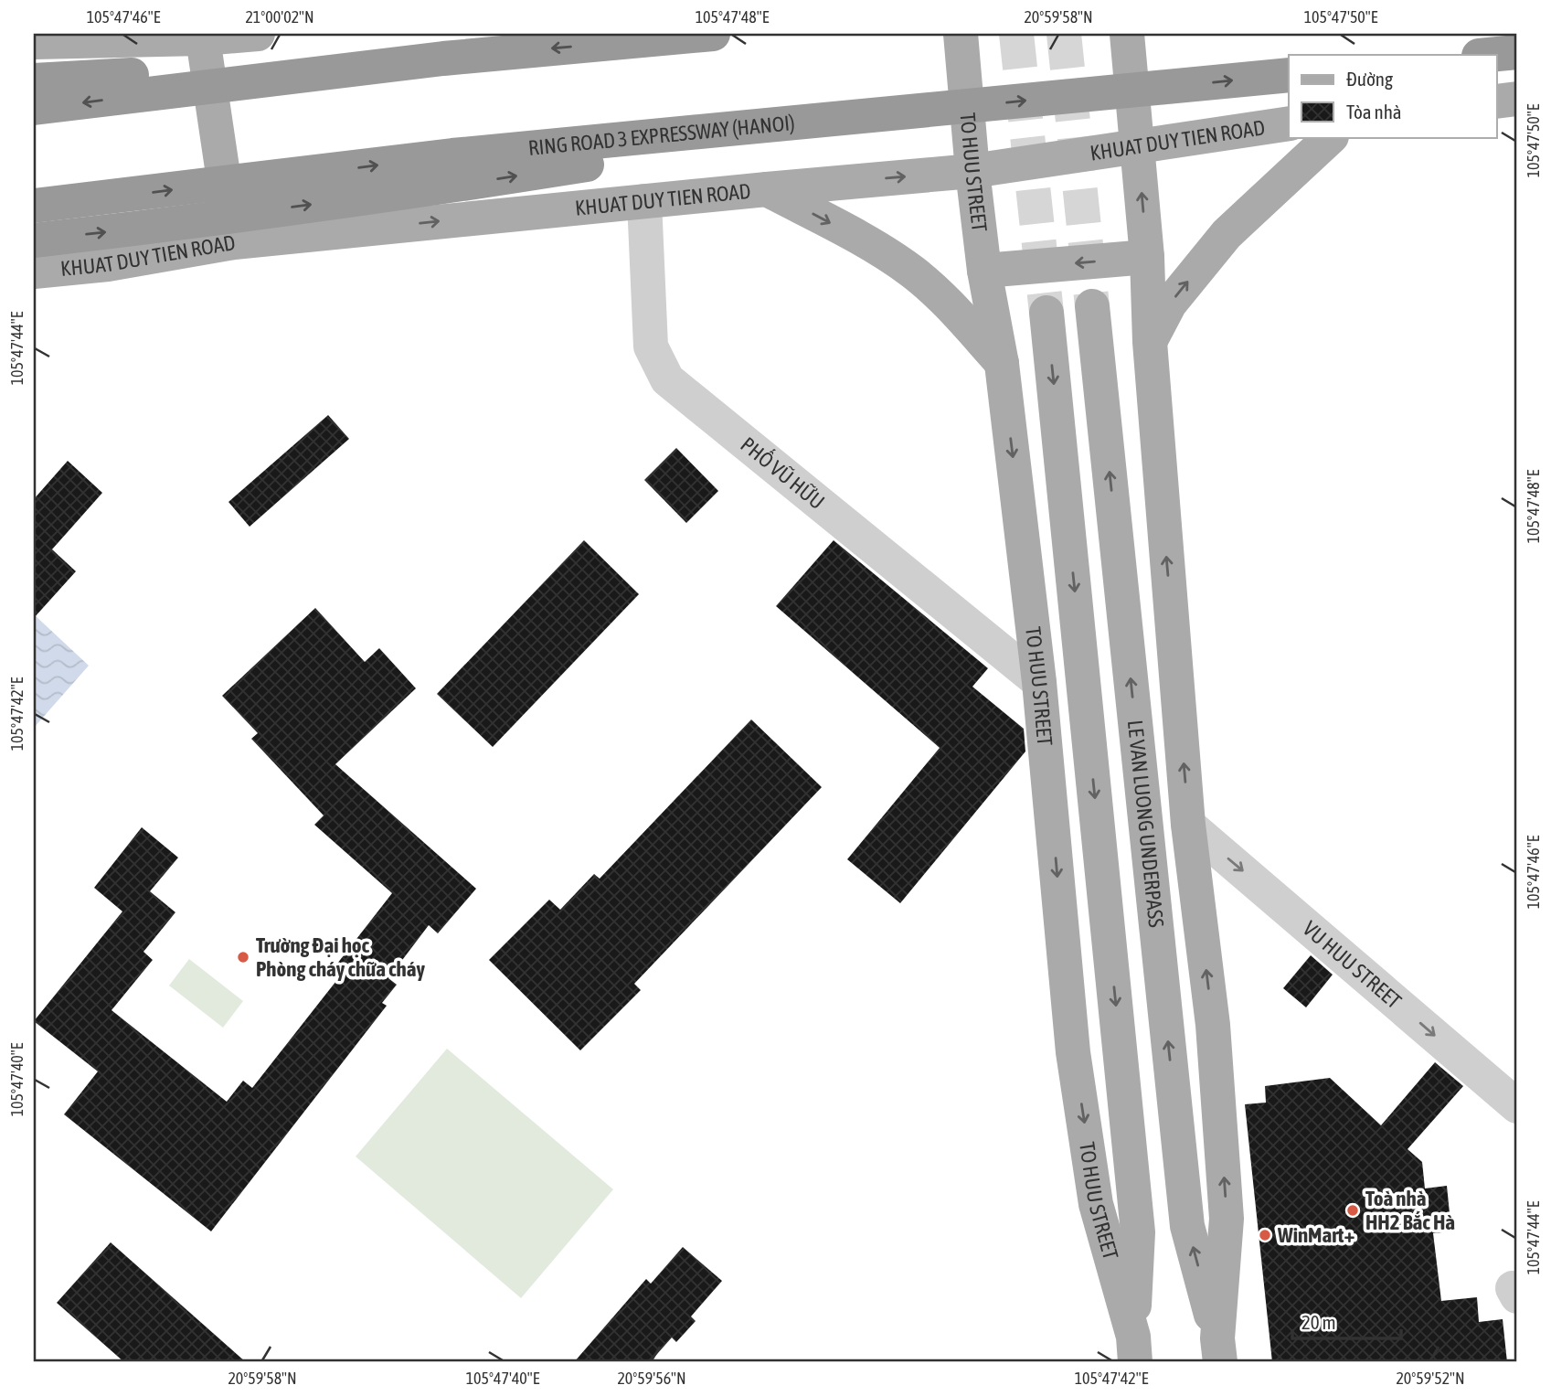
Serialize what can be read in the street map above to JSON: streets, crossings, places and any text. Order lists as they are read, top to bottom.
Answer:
{
  "streets": {
    "highway": ["RING ROAD 3 EXPRESSWAY (HANOI)"],
    "main road": ["KHUAT DUY TIEN ROAD", "TO HUU STREET", "LE VAN LUONG UNDERPASS"],
    "street": ["PHỐ VŨ HỮU", "VU HUU STREET"]
  },
  "crossings": [
    ["KHUAT DUY TIEN ROAD", "TO HUU STREET"],
    ["KHUAT DUY TIEN ROAD", "PHỐ VŨ HỮU"],
    ["TO HUU STREET", "PHỐ VŨ HỮU"]
  ],
  "one_way": ["KHUAT DUY TIEN ROAD", "VU HUU STREET"],
  "places": ["Trường Đại học Phòng cháy chữa cháy", "Toà nhà HH2 Bắc Hà", "WinMart+"],
  "legend": ["Đường", "Tòa nhà"],
  "scale_bar": "20 m",
  "coordinates": [
    "105°47'46\"E",
    "21°00'02\"N",
    "105°47'48\"E",
    "20°59'58\"N",
    "105°47'50\"E",
    "105°47'44\"E",
    "105°47'42\"E",
    "105°47'40\"E",
    "20°59'56\"N",
    "20°59'52\"N"
  ]
}
